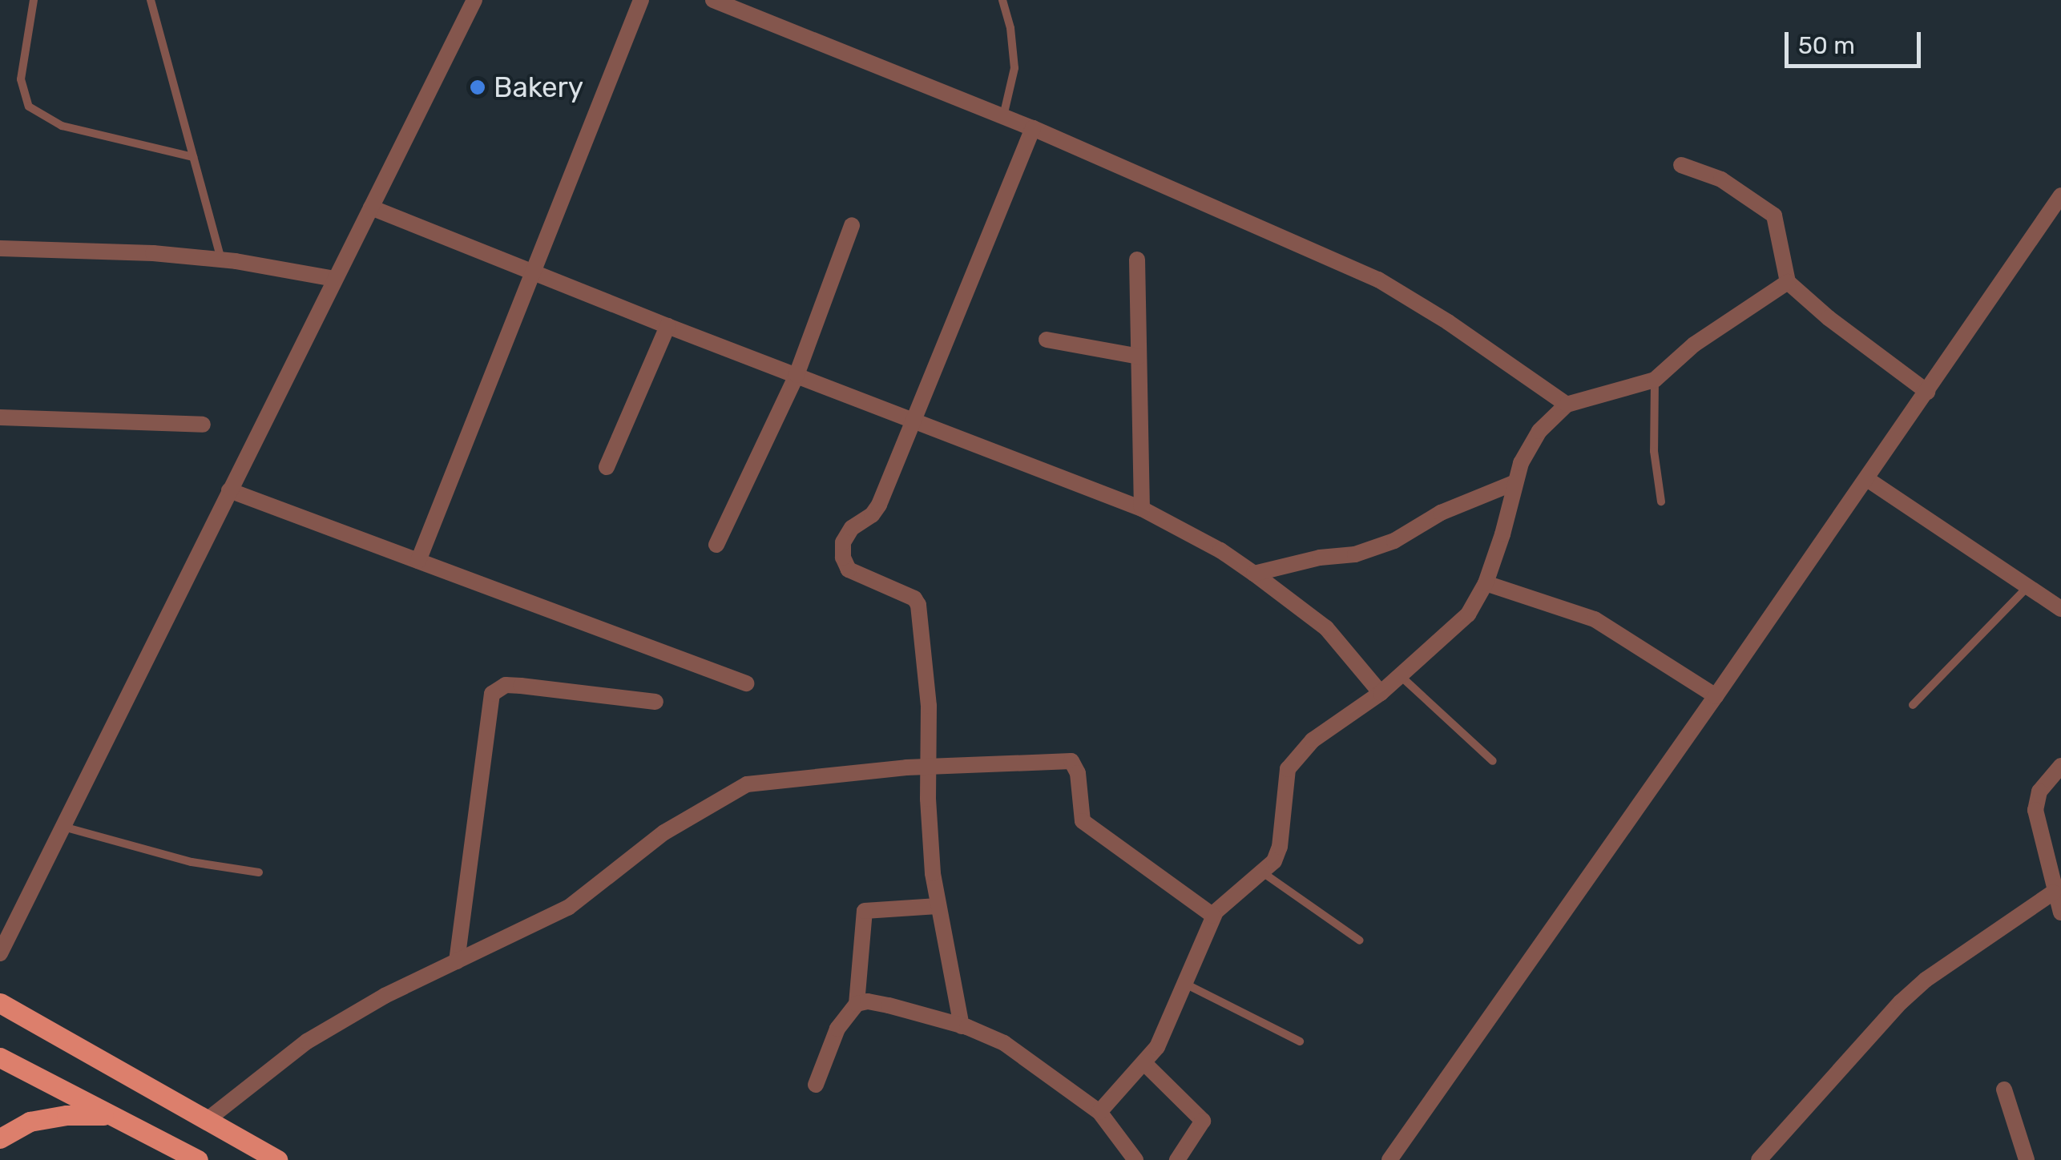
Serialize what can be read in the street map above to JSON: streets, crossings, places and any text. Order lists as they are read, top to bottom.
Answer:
{
  "places": ["Bakery"],
  "scale_bar": "50 m"
}
